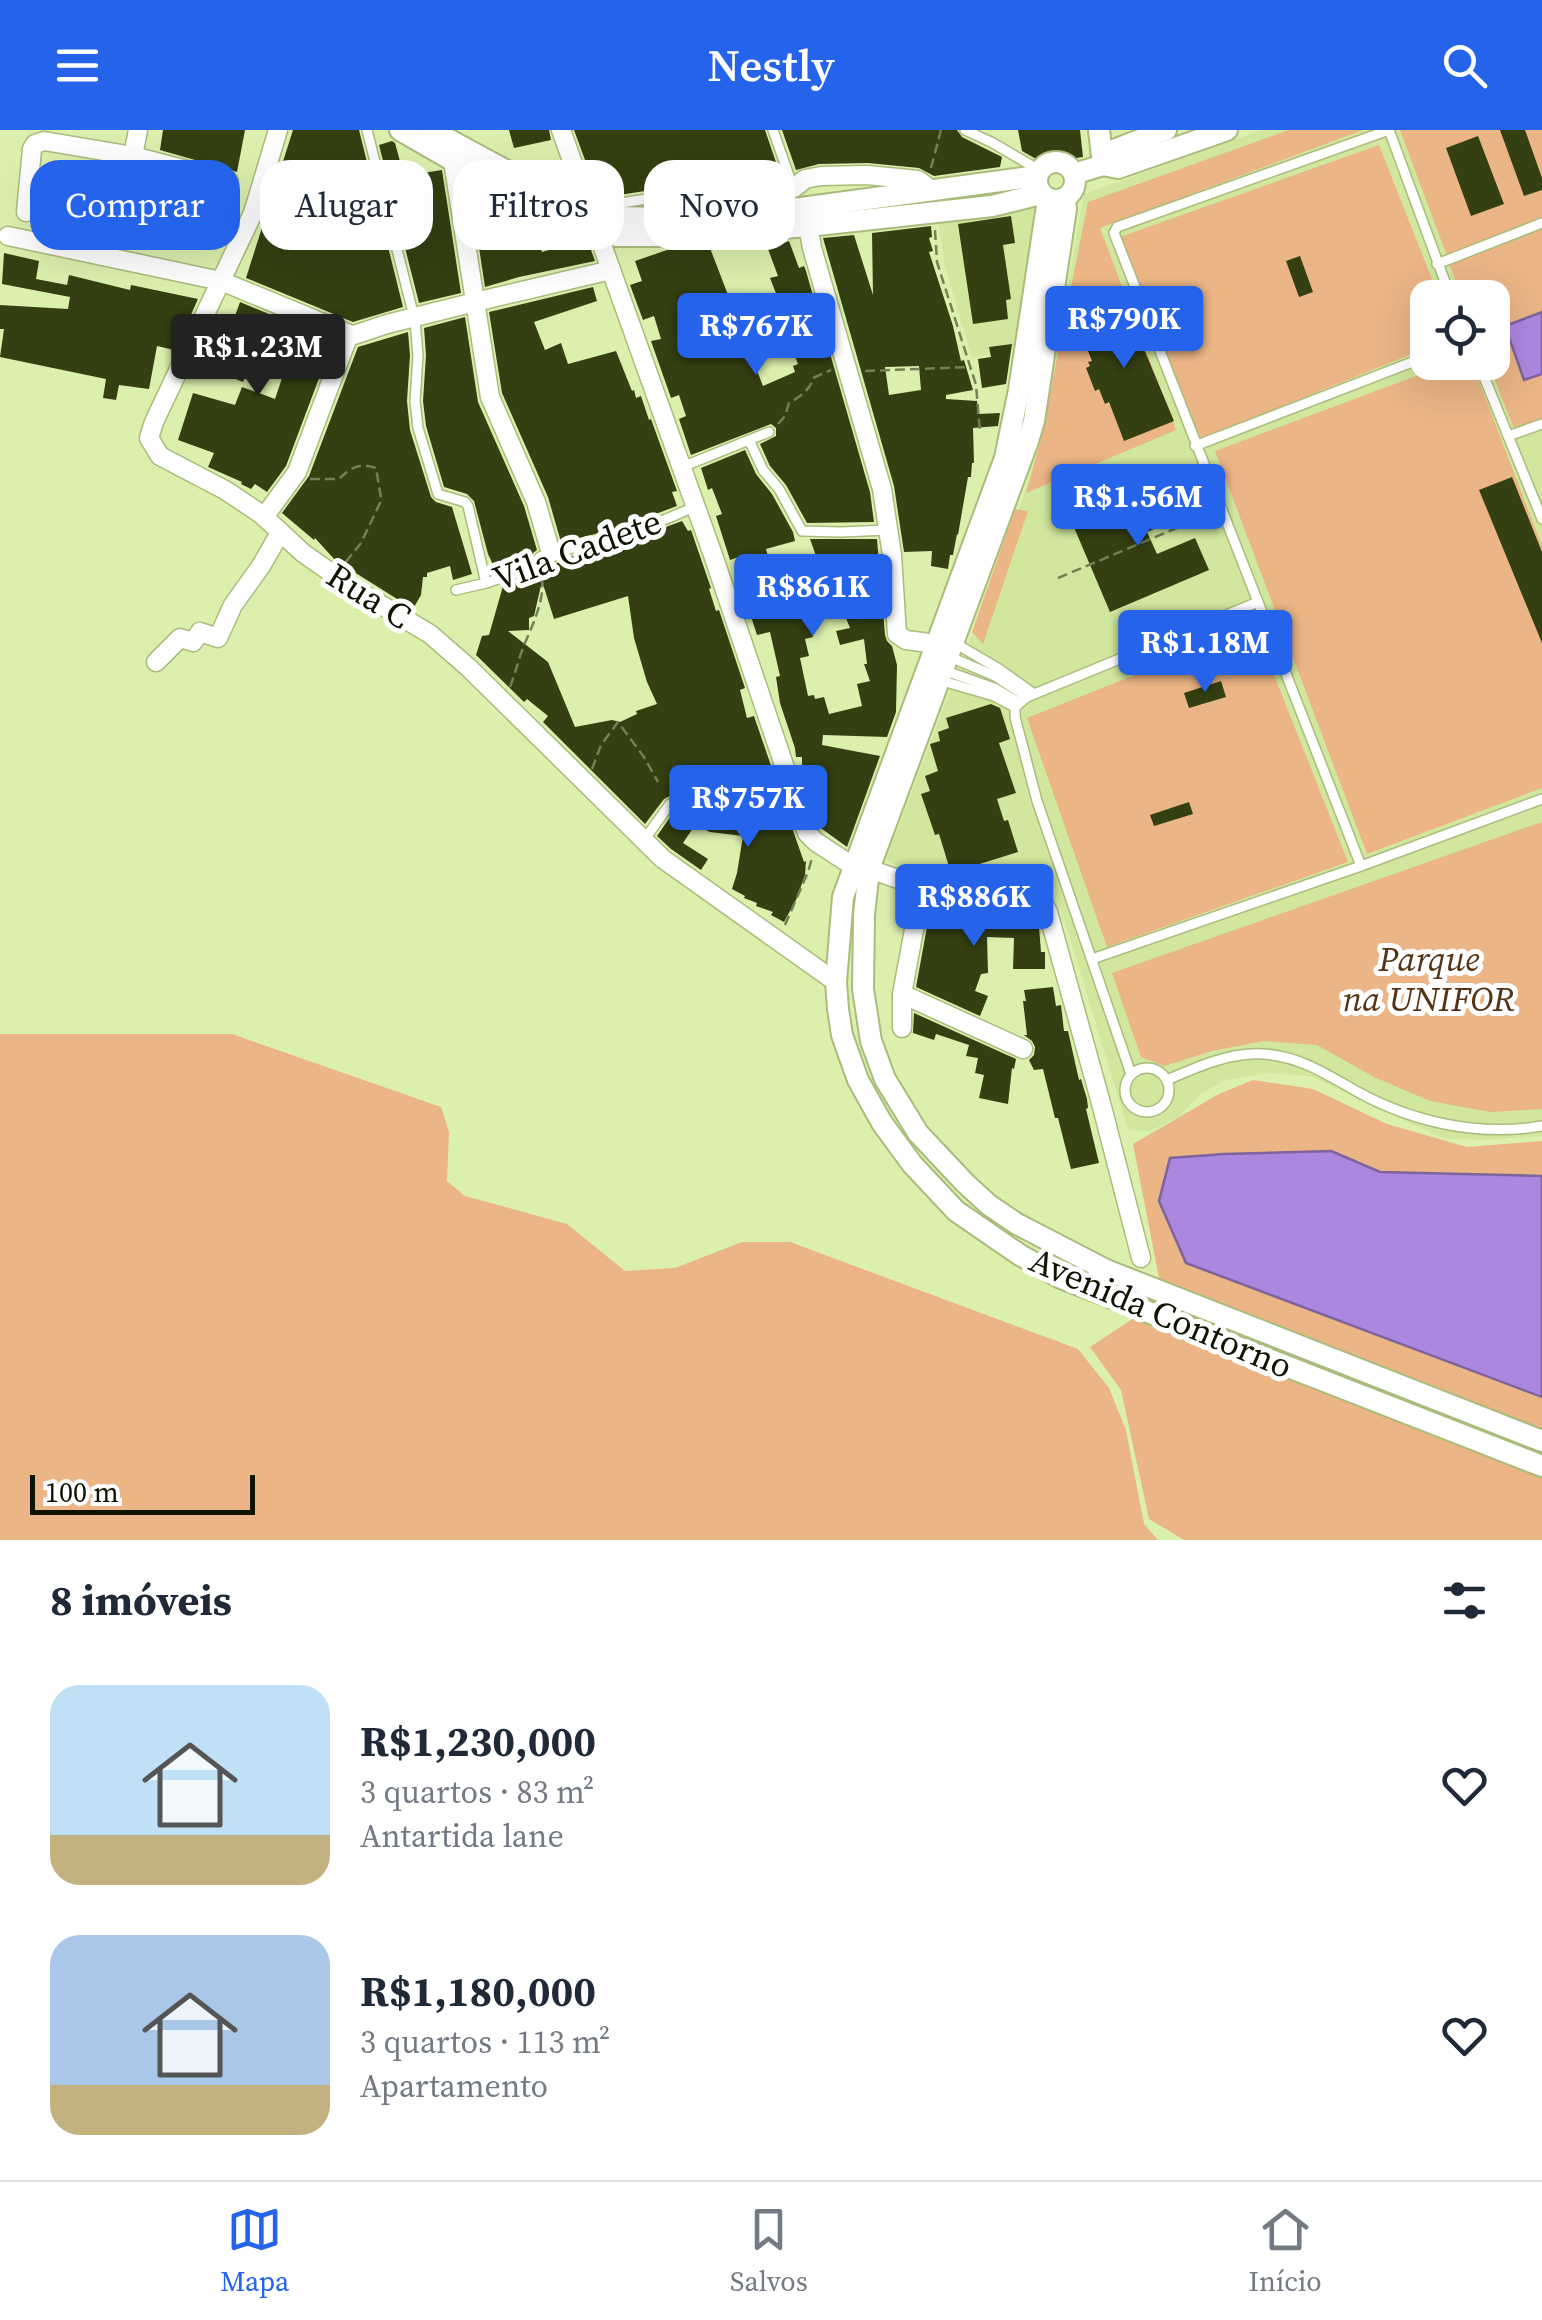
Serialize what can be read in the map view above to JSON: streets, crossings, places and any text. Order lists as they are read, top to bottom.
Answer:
{
  "streets": {
    "street": ["Rua C", "Avenida Contorno"],
    "lane": ["Vila Cadete"]
  },
  "crossings": [
    ["Rua C", "Avenida Contorno"]
  ],
  "parks": ["Parque na UNIFOR"],
  "scale_bar": "100 m",
  "page": {
    "header": "Nestly",
    "chip": [
      "Comprar",
      "Alugar",
      "Filtros",
      "Novo"
    ],
    "price": [
      "R$790K",
      "R$767K",
      "R$1.23M",
      "R$1.56M",
      "R$861K",
      "R$1.18M",
      "R$757K",
      "R$886K"
    ],
    "scale": "100 m",
    "heading": "8 imóveis",
    "list": [
      {
        "name": "R$1,230,000",
        "note": "3 quartos · 83 m² · Antartida lane"
      },
      {
        "name": "R$1,180,000",
        "note": "3 quartos · 113 m² · Apartamento"
      }
    ],
    "tabs": ["Mapa", "Salvos", "Início"]
  }
}
